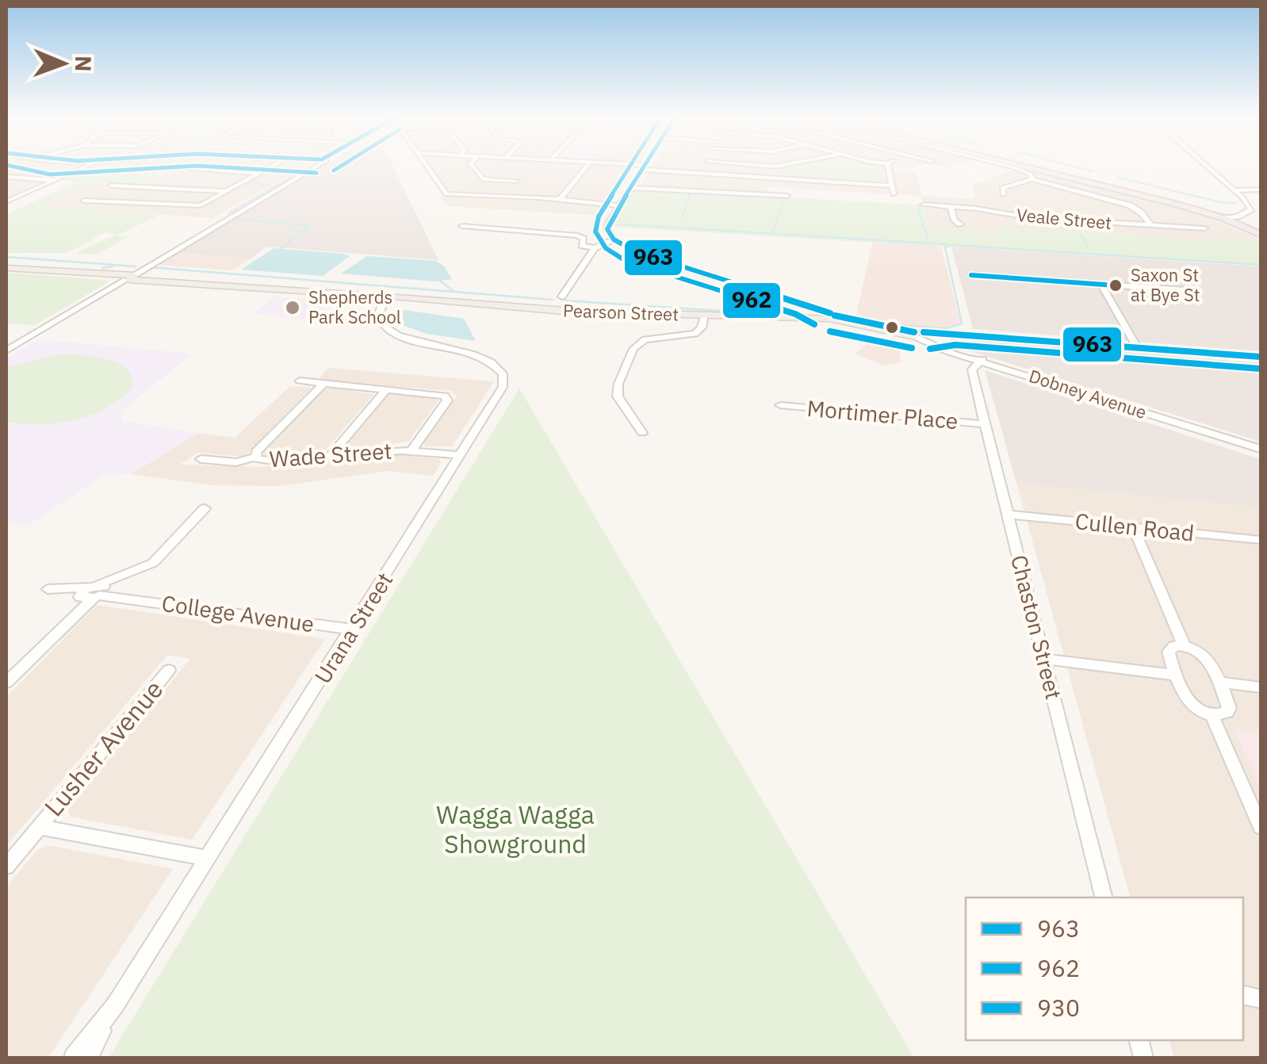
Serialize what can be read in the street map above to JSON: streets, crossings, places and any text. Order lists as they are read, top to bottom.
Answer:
{
  "streets": {
    "main road": ["Pearson Street", "Dobney Avenue"],
    "street": [
      "Veale Street",
      "Mortimer Place",
      "Wade Street",
      "Cullen Road",
      "College Avenue",
      "Chaston Street",
      "Urana Street",
      "Lusher Avenue"
    ]
  },
  "crossings": [
    ["Pearson Street", "Dobney Avenue"],
    ["Pearson Street", "Urana Street"],
    ["Dobney Avenue", "Chaston Street"],
    ["Mortimer Place", "Chaston Street"],
    ["Wade Street", "Urana Street"],
    ["Cullen Road", "Chaston Street"],
    ["College Avenue", "Urana Street"],
    ["Urana Street", "Lusher Avenue"]
  ],
  "parks": ["Wagga Wagga Showground"],
  "places": ["Saxon St at Bye St", "Shepherds Park School"],
  "lines": ["transit line 963", "transit line 962", "transit line 930"],
  "legend": ["963", "962", "930"],
  "north": "right"
}
